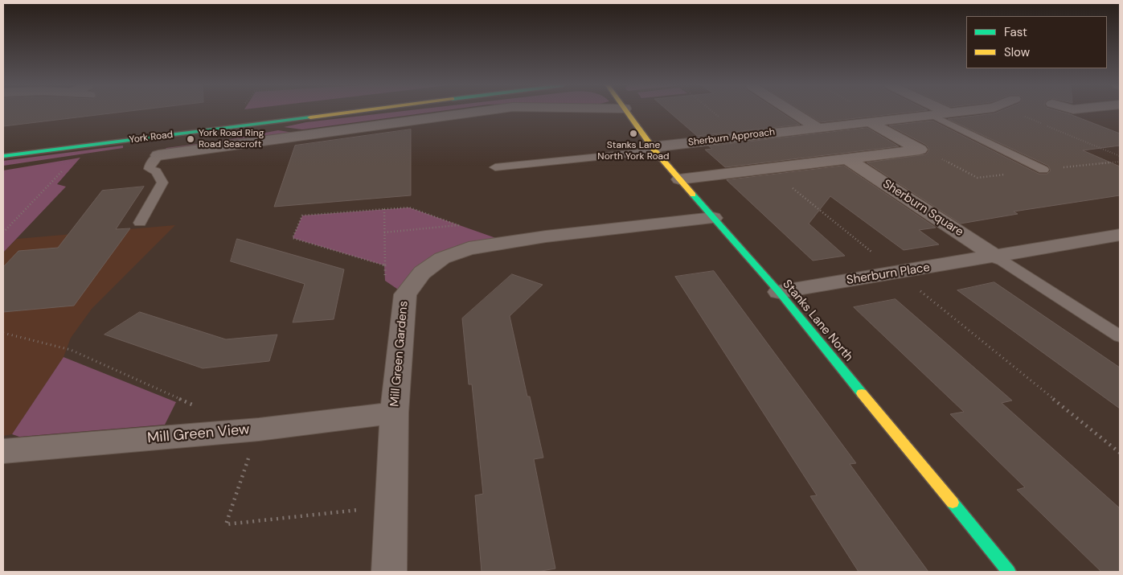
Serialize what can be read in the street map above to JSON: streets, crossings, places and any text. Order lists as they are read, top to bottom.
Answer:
{
  "streets": {
    "main road": ["York Road", "Stanks Lane North"],
    "street": [
      "Sherburn Approach",
      "Sherburn Square",
      "Sherburn Place",
      "Mill Green Gardens",
      "Mill Green View"
    ]
  },
  "crossings": [
    ["Sherburn Approach", "Stanks Lane North"],
    ["Sherburn Square", "Sherburn Place"],
    ["Sherburn Place", "Stanks Lane North"],
    ["Stanks Lane North", "Mill Green Gardens"],
    ["Mill Green Gardens", "Mill Green View"]
  ],
  "places": ["Stanks Lane North York Road", "York Road Ring Road Seacroft"],
  "legend": ["Fast", "Slow"]
}
